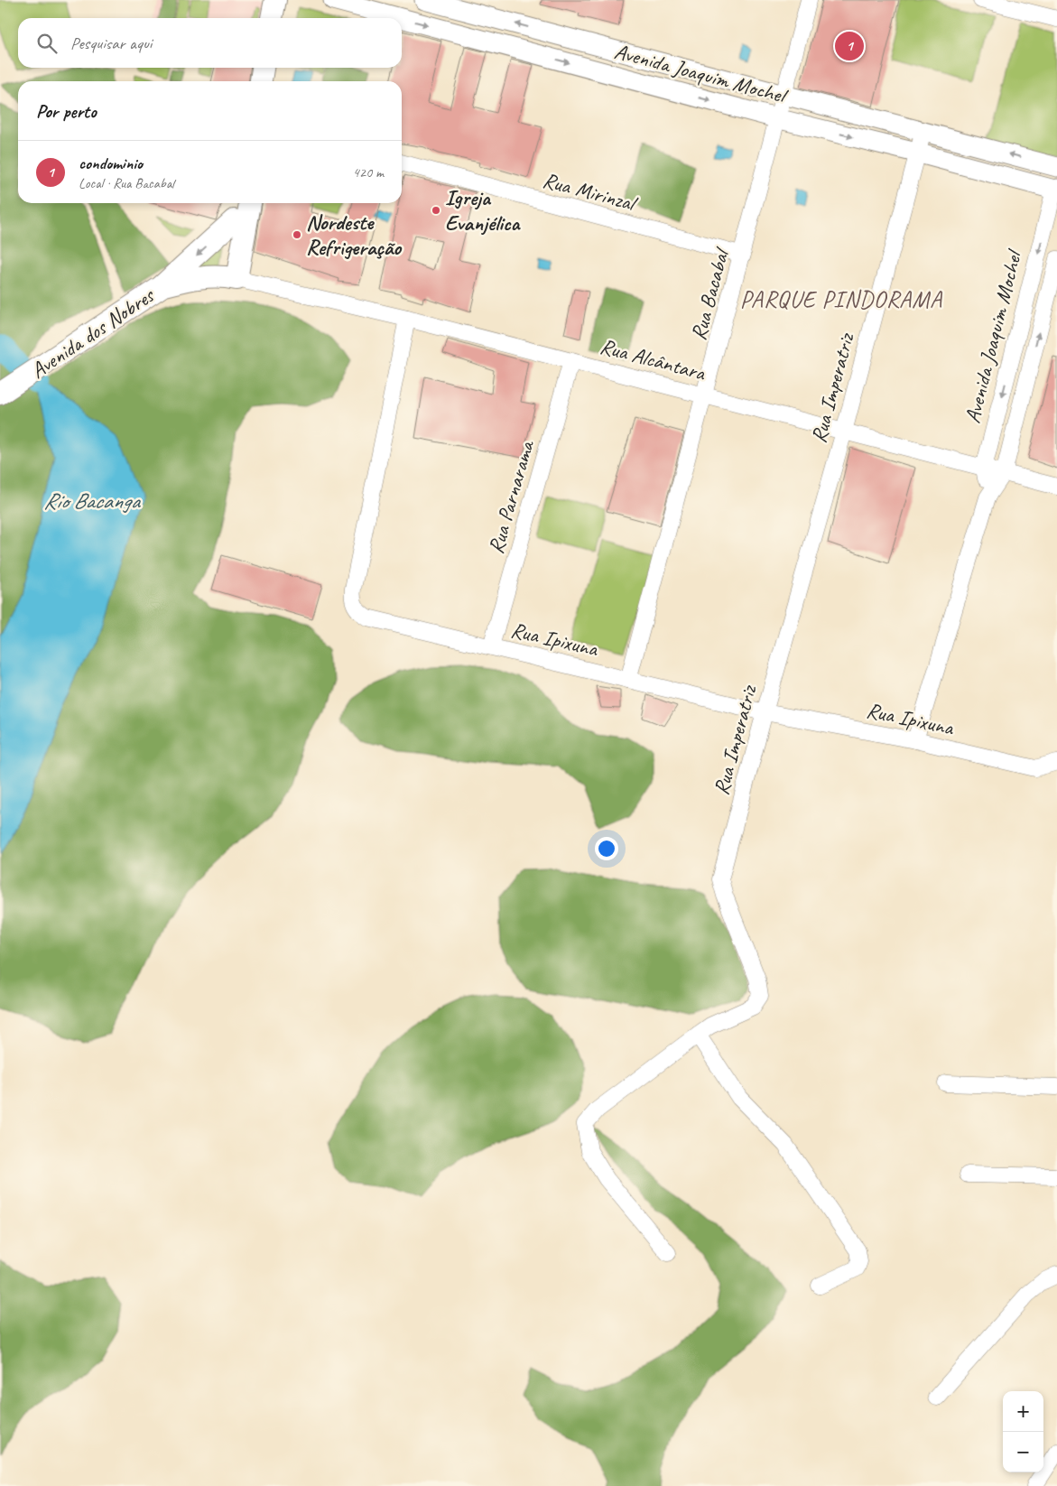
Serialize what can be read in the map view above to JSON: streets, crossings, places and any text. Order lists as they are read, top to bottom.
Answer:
{
  "streets": {
    "main road": ["Avenida dos Nobres"],
    "street": [
      "Avenida Joaquim Mochel",
      "Rua Mirinzal",
      "Rua Bacabal",
      "Rua Alcântara",
      "Rua Imperatriz",
      "Rua Parnarama",
      "Rua Ipixuna"
    ]
  },
  "crossings": [
    ["Avenida Joaquim Mochel", "Rua Bacabal"],
    ["Avenida Joaquim Mochel", "Rua Alcântara"],
    ["Avenida Joaquim Mochel", "Rua Imperatriz"],
    ["Avenida Joaquim Mochel", "Rua Ipixuna"],
    ["Rua Mirinzal", "Rua Bacabal"],
    ["Rua Bacabal", "Rua Alcântara"],
    ["Rua Bacabal", "Rua Ipixuna"],
    ["Avenida dos Nobres", "Rua Alcântara"],
    ["Rua Alcântara", "Rua Imperatriz"],
    ["Rua Alcântara", "Rua Parnarama"],
    ["Rua Alcântara", "Rua Ipixuna"],
    ["Rua Imperatriz", "Rua Ipixuna"],
    ["Rua Parnarama", "Rua Ipixuna"]
  ],
  "districts": ["PARQUE PINDORAMA"],
  "water": ["Rio Bacanga"],
  "places": ["Igreja Evanjélica", "Nordeste Refrigeração"],
  "page": {
    "search": "Pesquisar aqui",
    "pins": "1",
    "heading": "Por perto",
    "list": [
      {
        "mark": "1",
        "name": "condominio",
        "note": "Local · Rua Bacabal",
        "value": "420 m"
      }
    ],
    "map_buttons": ["+", "−"]
  }
}
